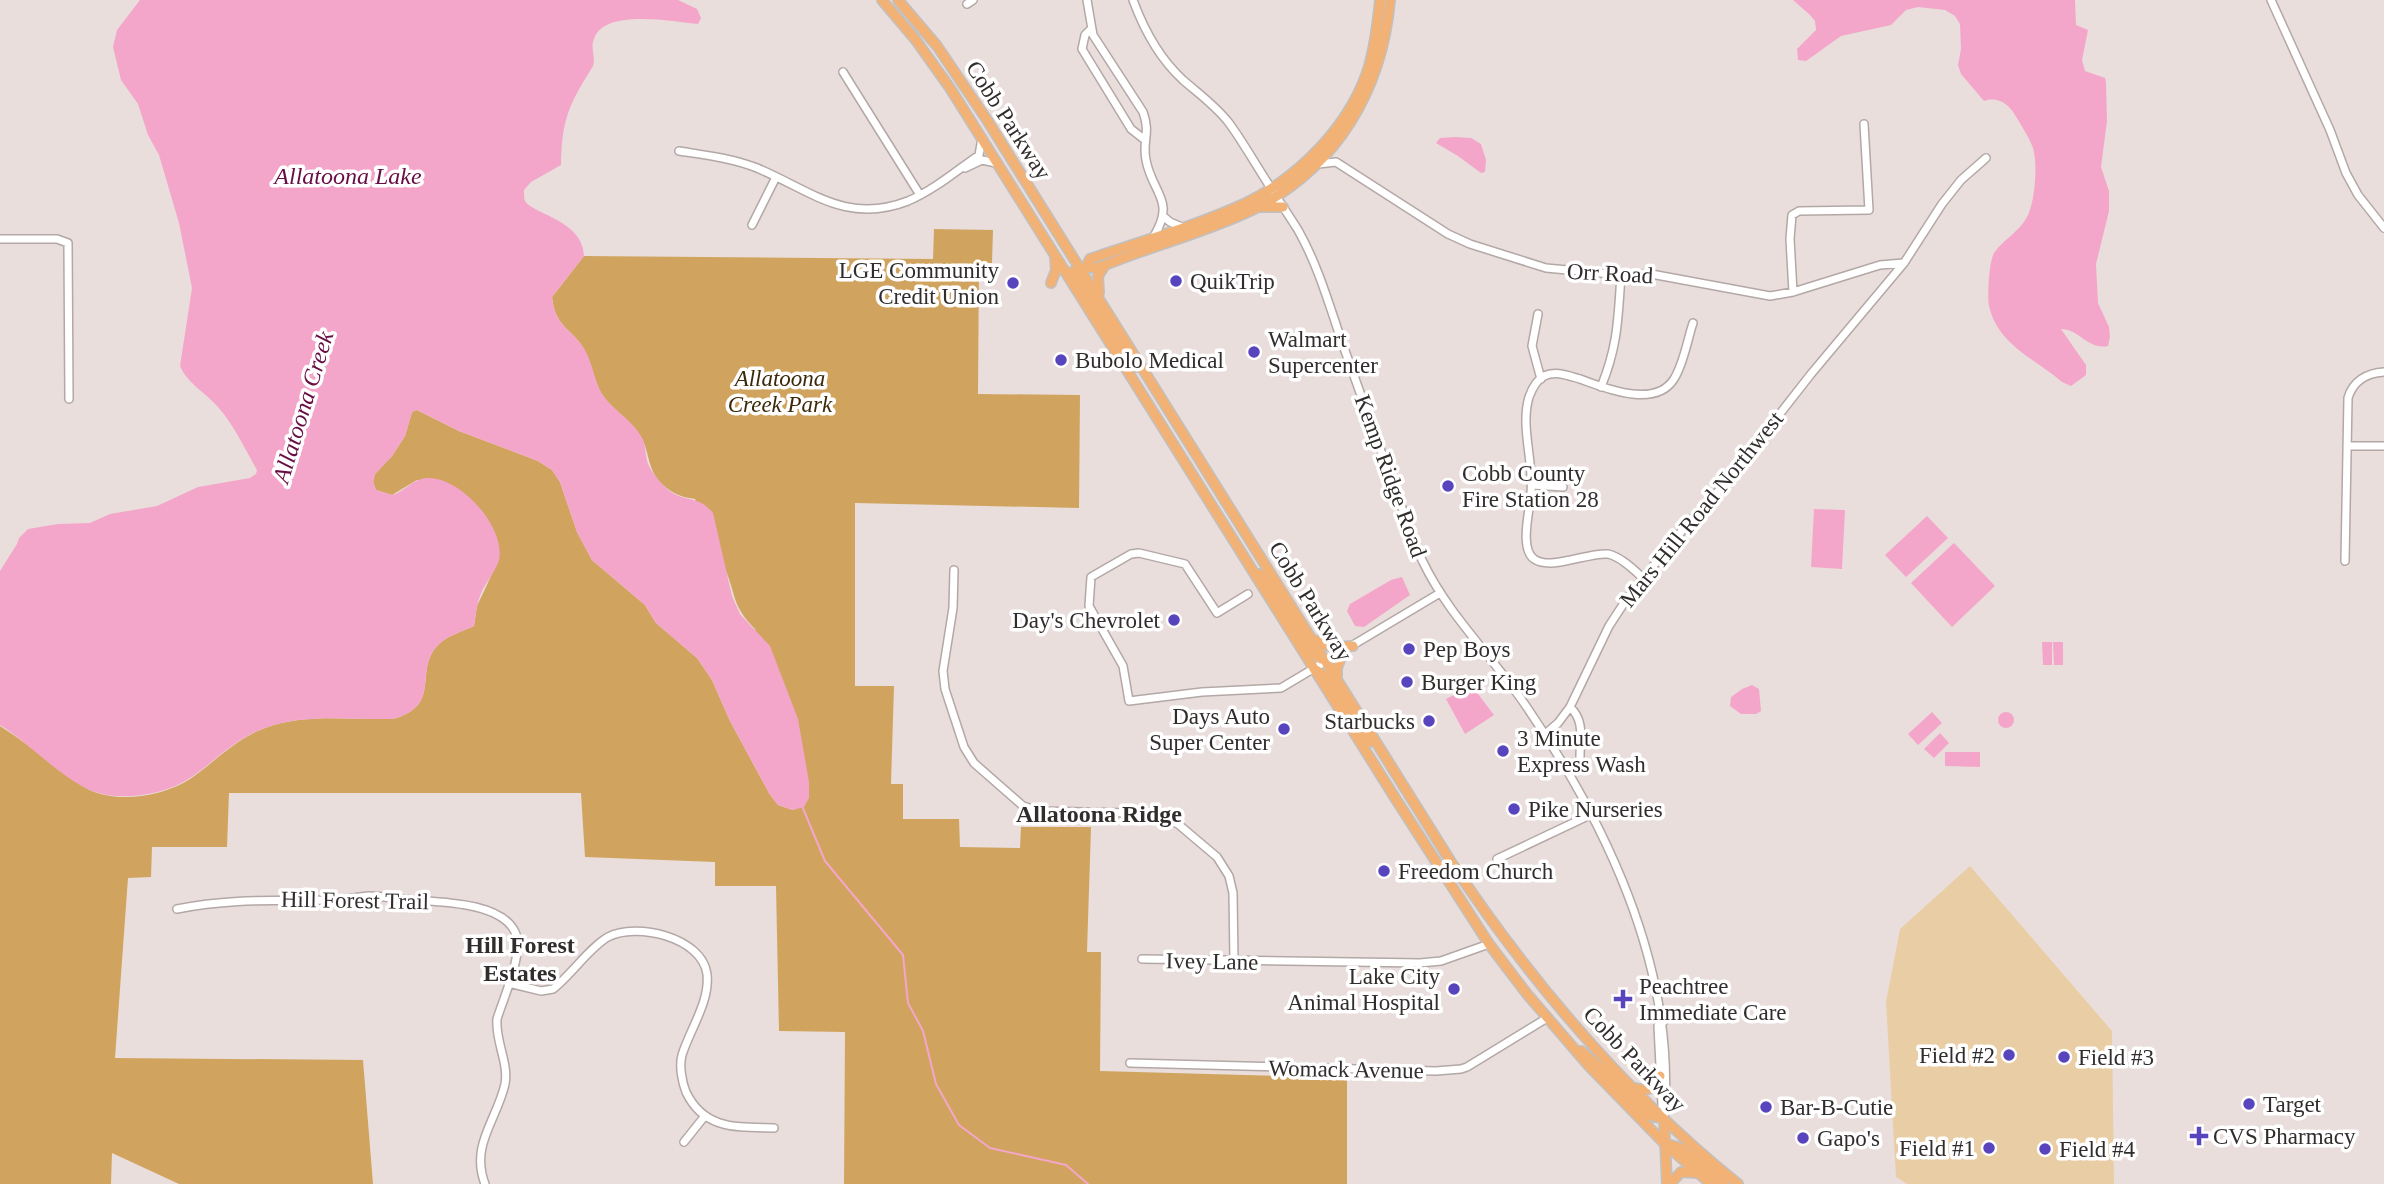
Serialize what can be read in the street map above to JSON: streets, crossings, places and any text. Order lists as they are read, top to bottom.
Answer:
{
  "streets": {
    "main road": ["Cobb Parkway"],
    "street": [
      "Orr Road",
      "Kemp Ridge Road",
      "Mars Hill Road Northwest",
      "Hill Forest Trail",
      "Ivey Lane",
      "Womack Avenue"
    ]
  },
  "crossings": [
    ["Cobb Parkway", "Ivey Lane"],
    ["Cobb Parkway", "Womack Avenue"],
    ["Orr Road", "Mars Hill Road Northwest"],
    ["Kemp Ridge Road", "Mars Hill Road Northwest"]
  ],
  "districts": ["Allatoona Ridge", "Hill Forest Estates"],
  "water": ["Allatoona Lake", "Allatoona Creek"],
  "parks": ["Allatoona Creek Park"],
  "places": {
    "other": [
      "QuikTrip",
      "LGE Community Credit Union",
      "Walmart Supercenter",
      "Bubolo Medical",
      "Cobb County Fire Station 28",
      "Day's Chevrolet",
      "Pep Boys",
      "Burger King",
      "Starbucks",
      "Days Auto Super Center",
      "3 Minute Express Wash",
      "Pike Nurseries",
      "Freedom Church",
      "Lake City Animal Hospital",
      "Field #2",
      "Field #3",
      "Target",
      "Bar-B-Cutie",
      "Gapo's",
      "Field #1",
      "Field #4"
    ],
    "health": ["Peachtree Immediate Care", "CVS Pharmacy"]
  }
}
